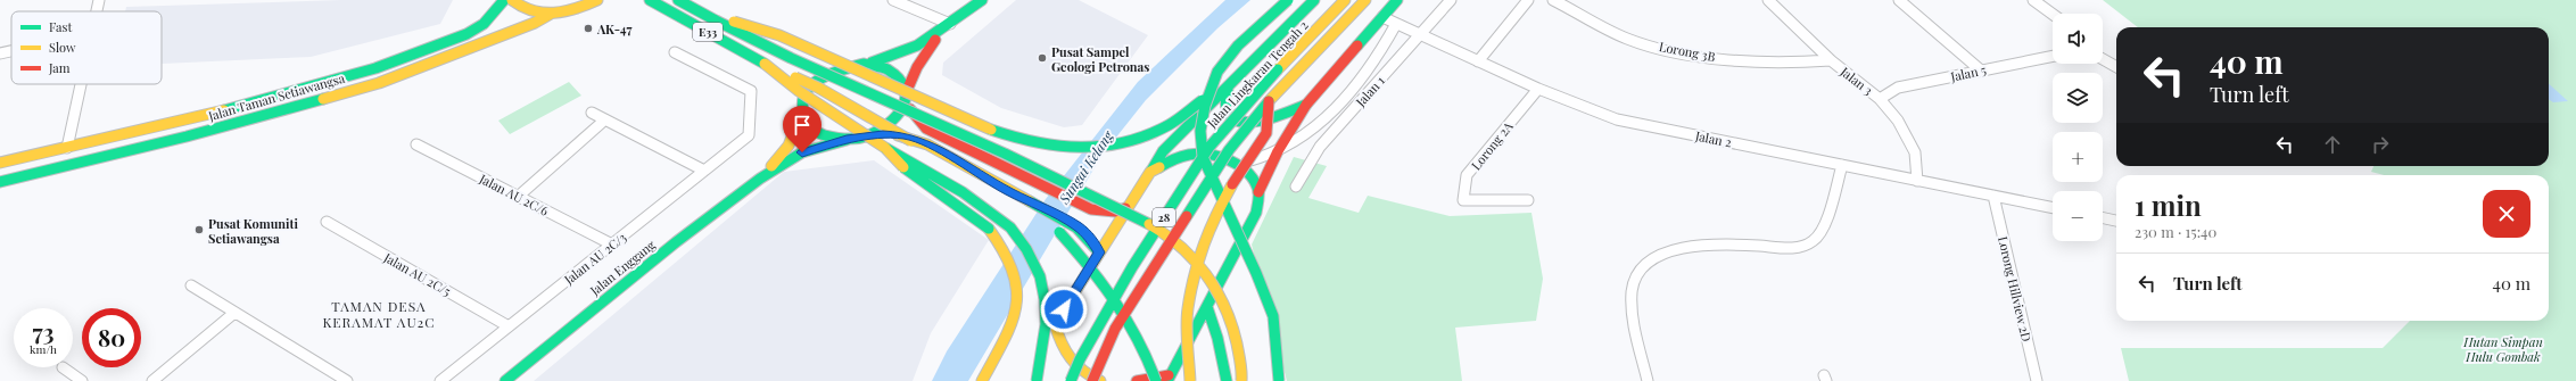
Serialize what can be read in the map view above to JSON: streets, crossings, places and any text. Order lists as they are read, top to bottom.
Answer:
{
  "streets": {
    "main road": [
      "E33",
      "Jalan Lingkaran Tengah 2",
      "Jalan Taman Setiawangsa",
      "28",
      "Jalan Enggang"
    ],
    "street": [
      "Lorong 3B",
      "Jalan 5",
      "Jalan 3",
      "Jalan 1",
      "Jalan 2",
      "Lorong 2A",
      "Jalan AU 2C/6",
      "Jalan AU 2C/3",
      "Jalan AU 2C/5",
      "Lorong Hillview 2D"
    ]
  },
  "crossings": [
    ["Lorong 3B", "Jalan 3"],
    ["Jalan 5", "Jalan 3"],
    ["Jalan 3", "Jalan 2"],
    ["Jalan 1", "Jalan 2"],
    ["Jalan 2", "Lorong 2A"],
    ["Jalan 2", "Lorong Hillview 2D"],
    ["Jalan AU 2C/6", "Jalan AU 2C/3"],
    ["Jalan AU 2C/3", "Jalan AU 2C/5"]
  ],
  "districts": ["TAMAN DESA KERAMAT AU2C"],
  "water": ["Sungai Kelang"],
  "parks": ["Hutan Simpan Hulu Gombak"],
  "places": ["AK-47", "Pusat Sampel Geologi Petronas", "Pusat Komuniti Setiawangsa"],
  "legend": ["Fast", "Slow", "Jam"],
  "page": {
    "map_buttons": ["+", "−"],
    "turn": ["40 m", "Turn left"],
    "heading": ["1 min", "230 m · 15:40"],
    "list": [
      {
        "name": "Turn left",
        "value": "40 m"
      }
    ],
    "speed": "73 km/h",
    "limit": "80"
  }
}
